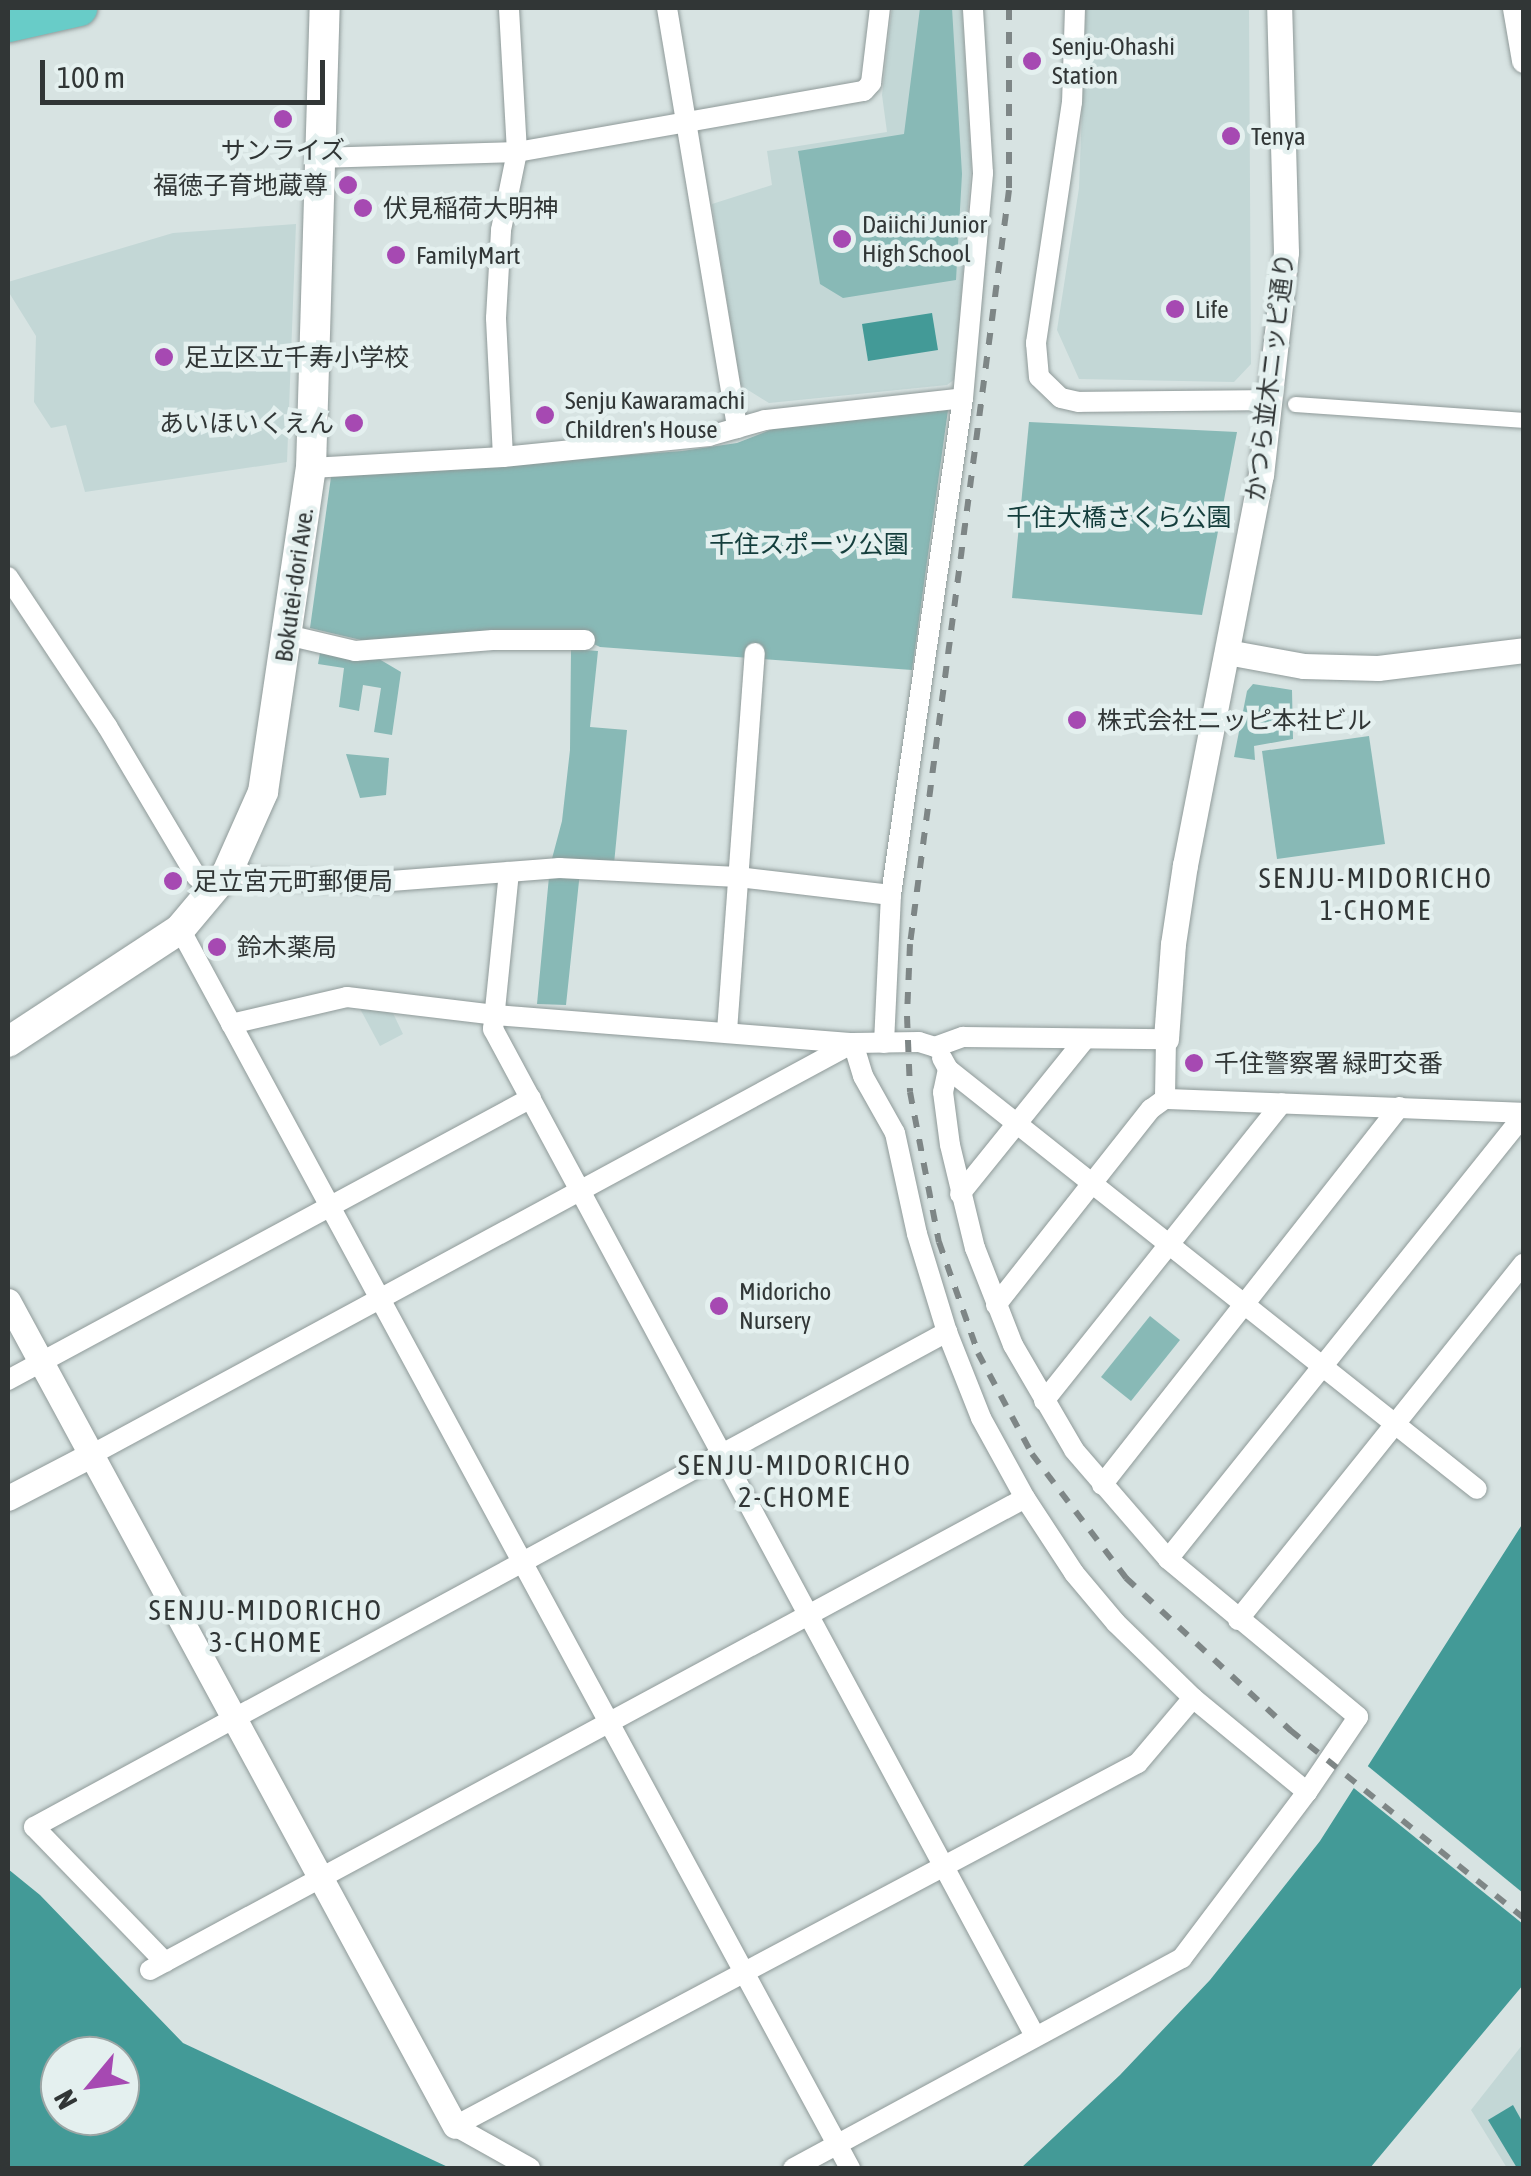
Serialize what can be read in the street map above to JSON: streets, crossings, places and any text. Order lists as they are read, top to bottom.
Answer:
{
  "streets": {
    "main road": ["Bokutei-dori Ave."],
    "street": ["かつら並木ニッピ通り"]
  },
  "districts": ["SENJU-MIDORICHO 1-CHOME", "SENJU-MIDORICHO 2-CHOME", "SENJU-MIDORICHO 3-CHOME"],
  "parks": ["千住大橋さくら公園", "千住スポーツ公園"],
  "places": [
    "Senju-Ohashi Station",
    "サンライズ",
    "Tenya",
    "福徳子育地蔵尊",
    "伏見稲荷大明神",
    "Daiichi Junior High School",
    "FamilyMart",
    "Life",
    "足立区立千寿小学校",
    "Senju Kawaramachi Children's House",
    "あいほいくえん",
    "株式会社ニッピ本社ビル",
    "足立宮元町郵便局",
    "鈴木薬局",
    "千住警察署 緑町交番",
    "Midoricho Nursery"
  ],
  "scale_bar": "100 m",
  "north": "bottom left"
}
